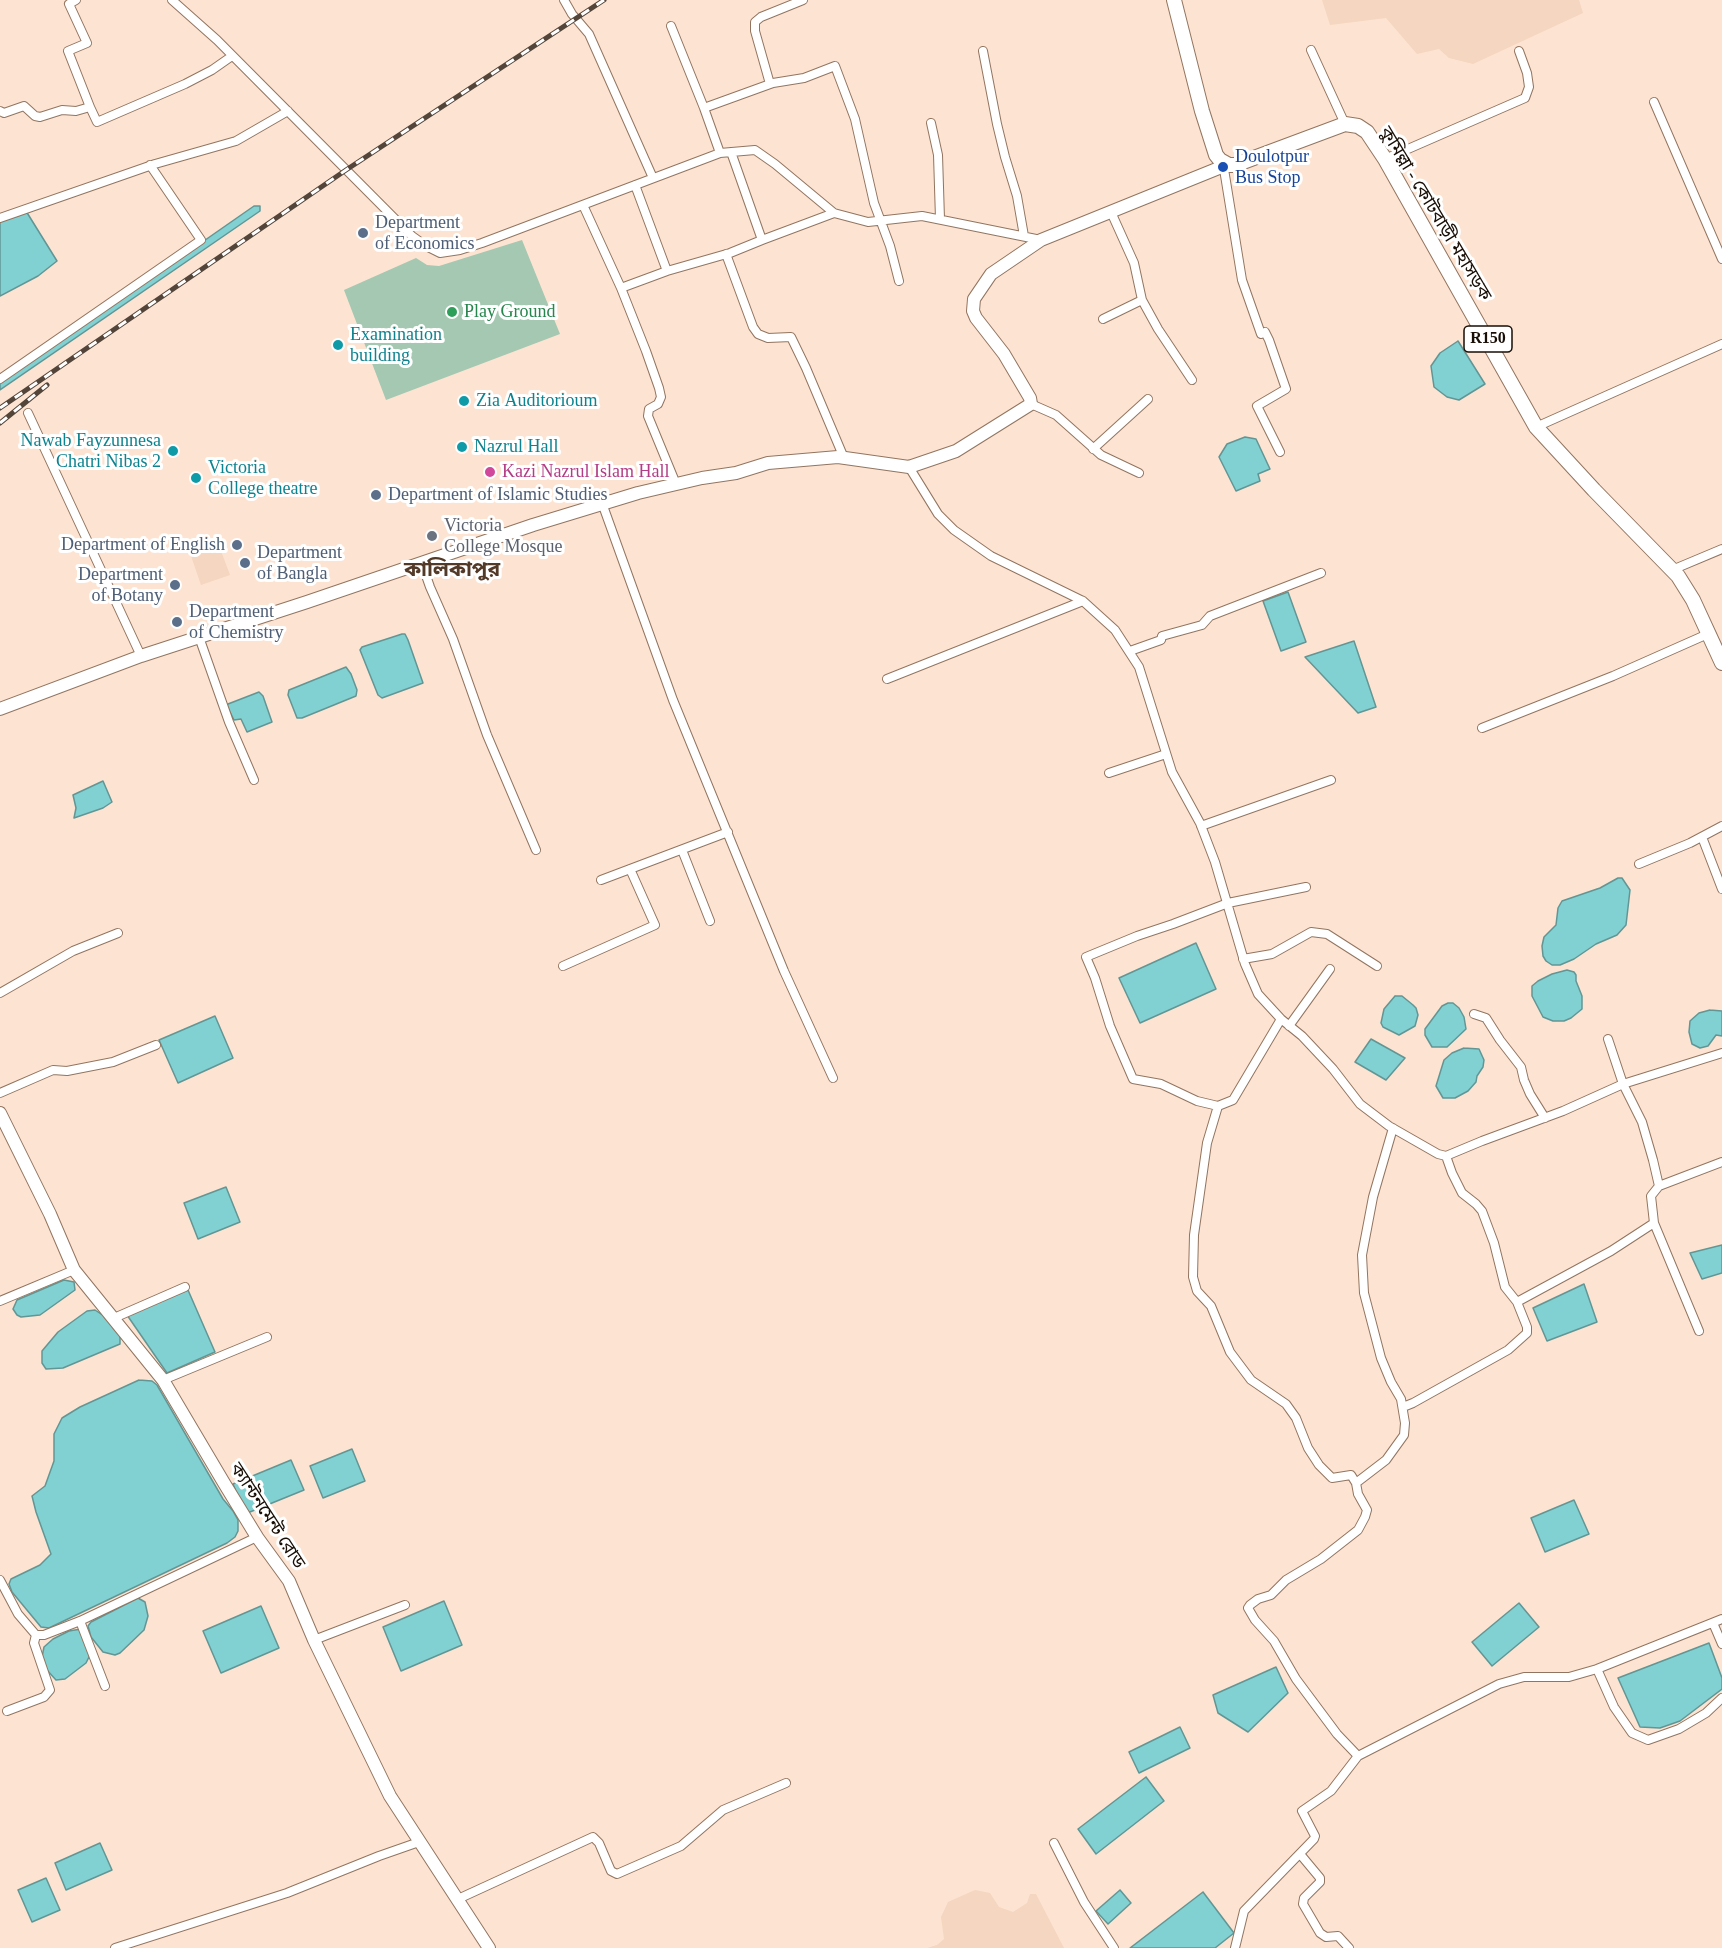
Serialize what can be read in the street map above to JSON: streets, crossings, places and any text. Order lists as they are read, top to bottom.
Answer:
{
  "streets": {
    "main road": ["কুমিল্লা - কোটবাড়ী মহাসড়ক", "R150"],
    "street": ["ক্যান্টনমেন্ট রোড"]
  },
  "districts": ["কালিকাপুর"],
  "places": [
    "Doulotpur Bus Stop",
    "Department of Economics",
    "Play Ground",
    "Examination building",
    "Zia Auditorioum",
    "Nazrul Hall",
    "Nawab Fayzunnesa Chatri Nibas 2",
    "Kazi Nazrul Islam Hall",
    "Victoria College theatre",
    "Department of Islamic Studies",
    "Victoria College Mosque",
    "Department of English",
    "Department of Bangla",
    "Department of Botany",
    "Department of Chemistry"
  ]
}
